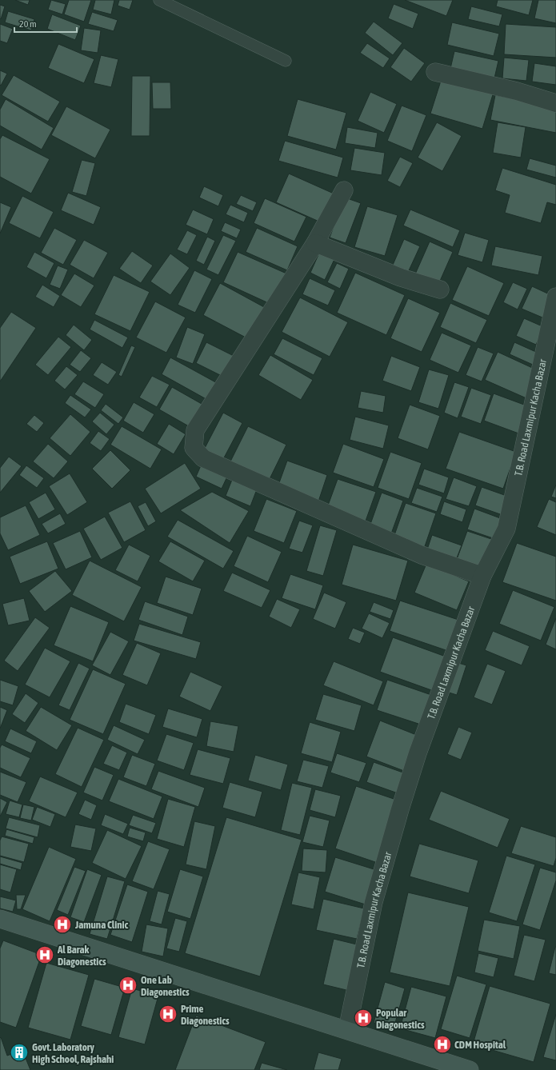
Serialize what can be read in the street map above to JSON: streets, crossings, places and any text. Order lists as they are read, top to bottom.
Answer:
{
  "streets": {
    "street": ["T.B. Road Laxmipur Kacha Bazar"]
  },
  "places": {
    "hospital": [
      "Jamuna Clinic",
      "Al Barak Diagonestics",
      "One Lab Diagonestics",
      "Prime Diagonestics",
      "Popular Diagonestics",
      "CDM Hospital"
    ],
    "building": ["Govt. Laboratory High School, Rajshahi"]
  },
  "scale_bar": "20 m"
}
